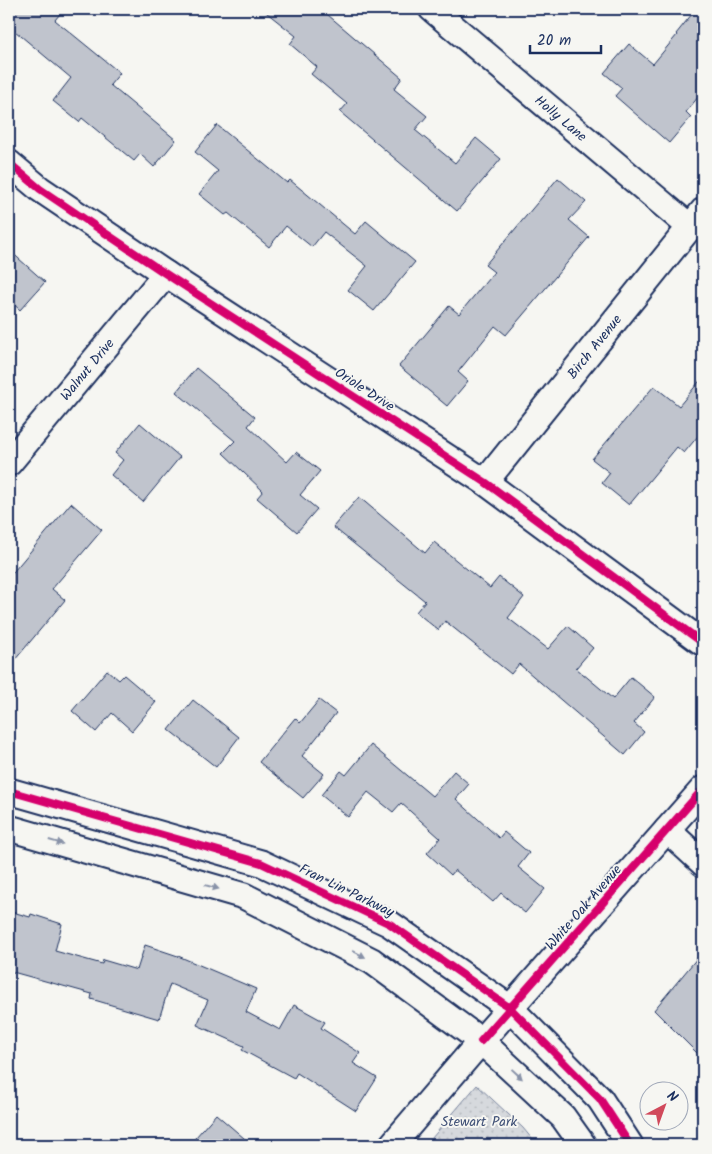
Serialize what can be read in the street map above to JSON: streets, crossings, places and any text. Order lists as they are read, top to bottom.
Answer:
{
  "streets": {
    "street": [
      "Holly Lane",
      "Birch Avenue",
      "Walnut Drive",
      "Oriole Drive",
      "Fran Lin Parkway",
      "White Oak Avenue"
    ]
  },
  "crossings": [
    ["Holly Lane", "Birch Avenue"],
    ["Birch Avenue", "Oriole Drive"],
    ["Walnut Drive", "Oriole Drive"],
    ["Fran Lin Parkway", "White Oak Avenue"]
  ],
  "parks": ["Stewart Park"],
  "scale_bar": "20 m",
  "north": "top right"
}
